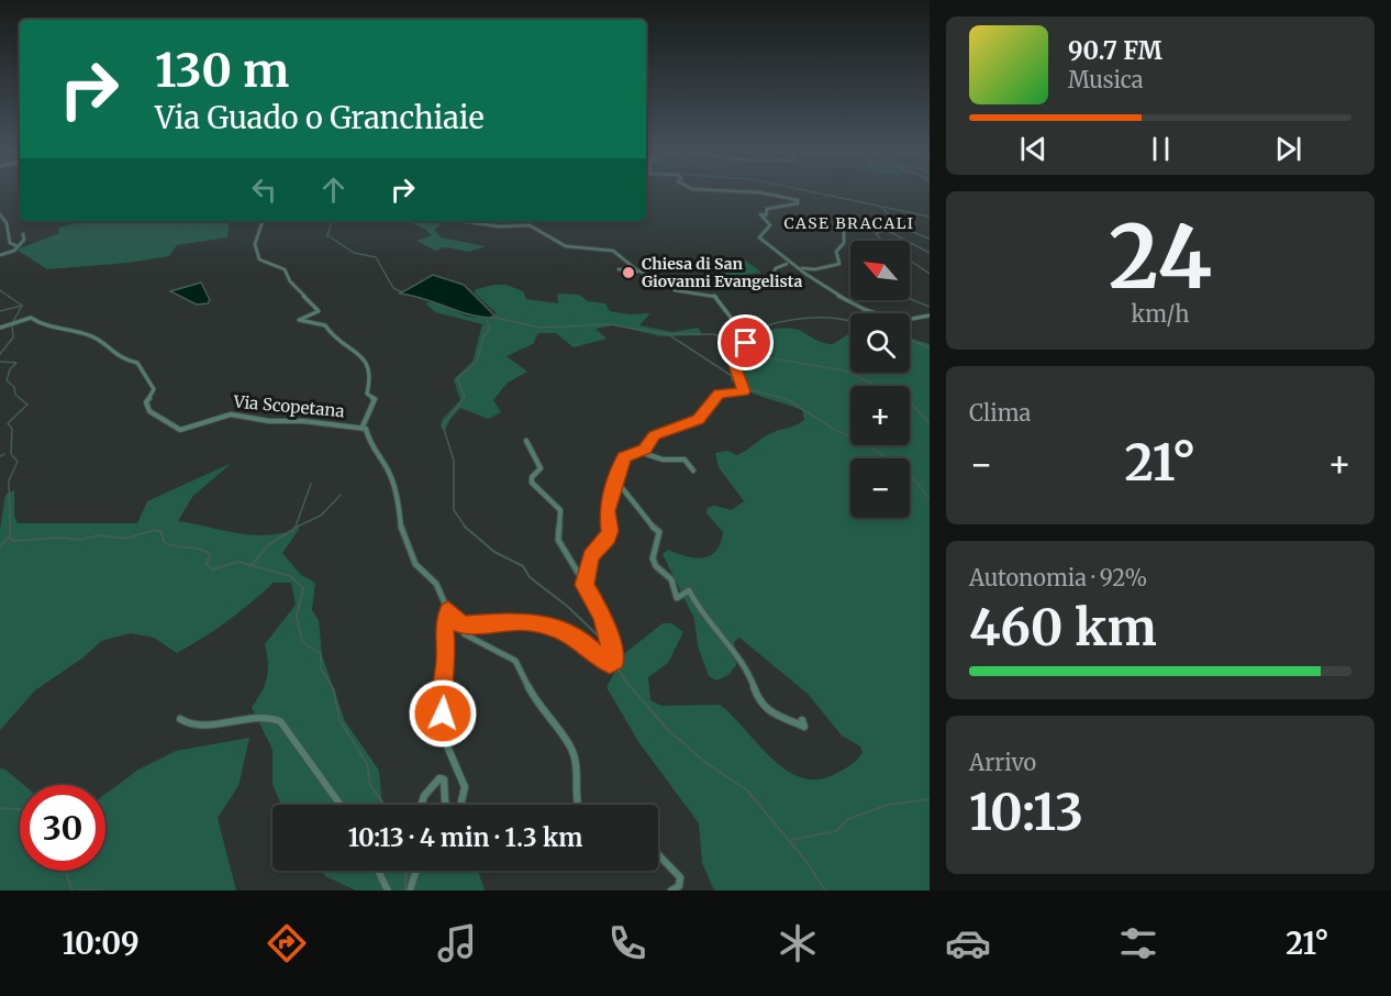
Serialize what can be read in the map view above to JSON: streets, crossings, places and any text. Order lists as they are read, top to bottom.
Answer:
{
  "streets": {
    "street": ["Via Scopetana"]
  },
  "districts": ["CASE BRACALI"],
  "places": ["Chiesa di San Giovanni Evangelista"],
  "north": "top left",
  "page": {
    "turn": ["130 m", "Via Guado o Granchiaie"],
    "song": ["90.7 FM", "Musica"],
    "tile": [
      ["24", "km/h"],
      "Clima",
      ["Autonomia · 92%", "460 km"],
      ["Arrivo", "10:13"]
    ],
    "map_buttons": ["+", "−"],
    "heat": ["−", "21°", "+"],
    "limit": "30",
    "trip": "10:13 · 4 min · 1.3 km",
    "tabs": ["10:09", "21°"]
  }
}
